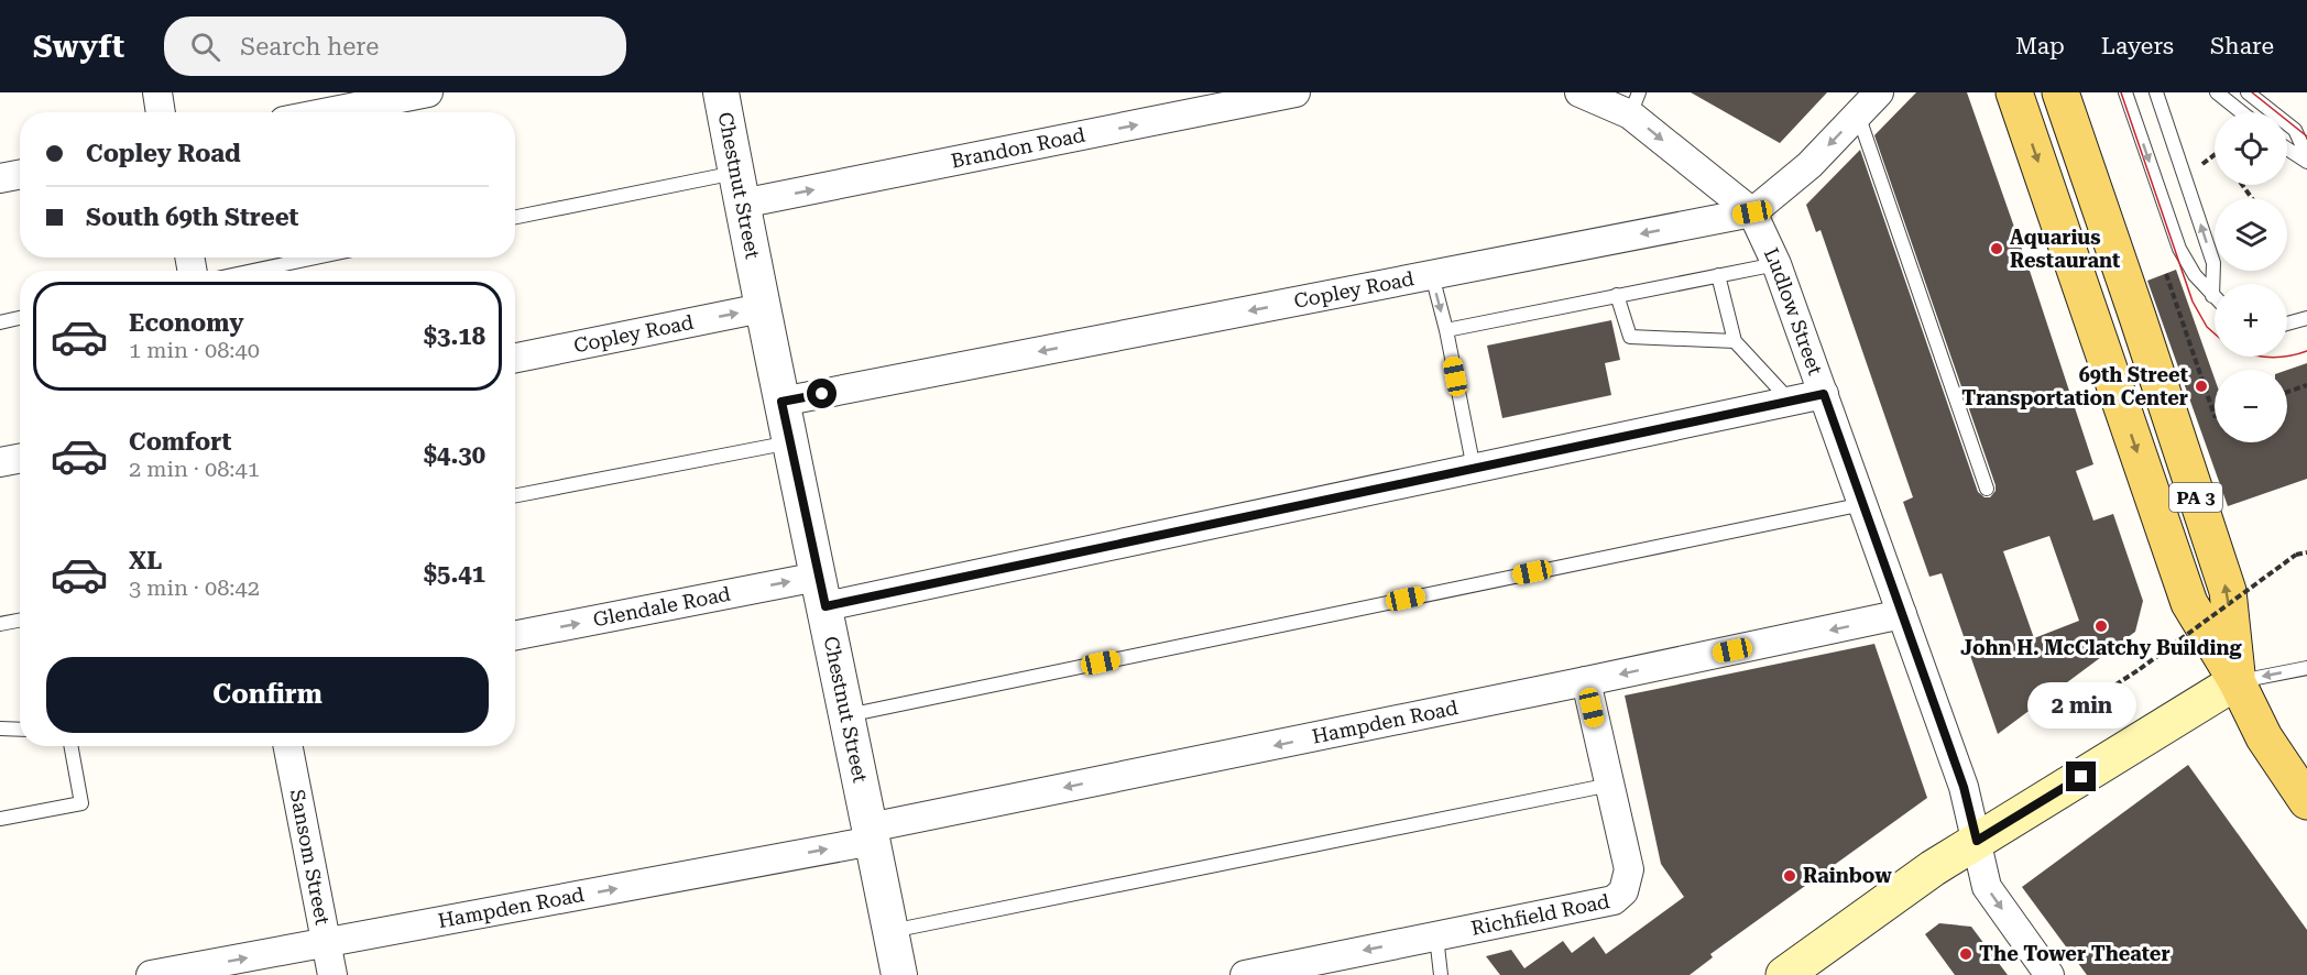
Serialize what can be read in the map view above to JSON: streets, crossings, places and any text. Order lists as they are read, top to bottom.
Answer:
{
  "streets": {
    "main road": ["PA 3"],
    "street": [
      "Brandon Road",
      "Chestnut Street",
      "Copley Road",
      "Ludlow Street",
      "Glendale Road",
      "Hampden Road",
      "Sansom Street",
      "Richfield Road"
    ]
  },
  "crossings": [
    ["Brandon Road", "Chestnut Street"],
    ["Chestnut Street", "Copley Road"],
    ["Chestnut Street", "Glendale Road"],
    ["Chestnut Street", "Hampden Road"],
    ["Copley Road", "Ludlow Street"],
    ["Ludlow Street", "Glendale Road"],
    ["Ludlow Street", "Hampden Road"],
    ["Hampden Road", "Sansom Street"],
    ["Hampden Road", "Richfield Road"]
  ],
  "one_way": ["Brandon Road"],
  "places": [
    "Aquarius Restaurant",
    "69th Street Transportation Center",
    "John H. McClatchy Building",
    "Rainbow",
    "The Tower Theater"
  ],
  "page": {
    "header": "Swyft",
    "search": "Search here",
    "nav": ["Map", "Layers", "Share"],
    "map_buttons": ["+", "−"],
    "banner": ["Copley Road", "South 69th Street"],
    "list": [
      {
        "name": "Economy",
        "note": "1 min · 08:40",
        "value": "$3.18"
      },
      {
        "name": "Comfort",
        "note": "2 min · 08:41",
        "value": "$4.30"
      },
      {
        "name": "XL",
        "note": "3 min · 08:42",
        "value": "$5.41"
      }
    ],
    "buttons": "Confirm",
    "bubble": "2 min"
  }
}
